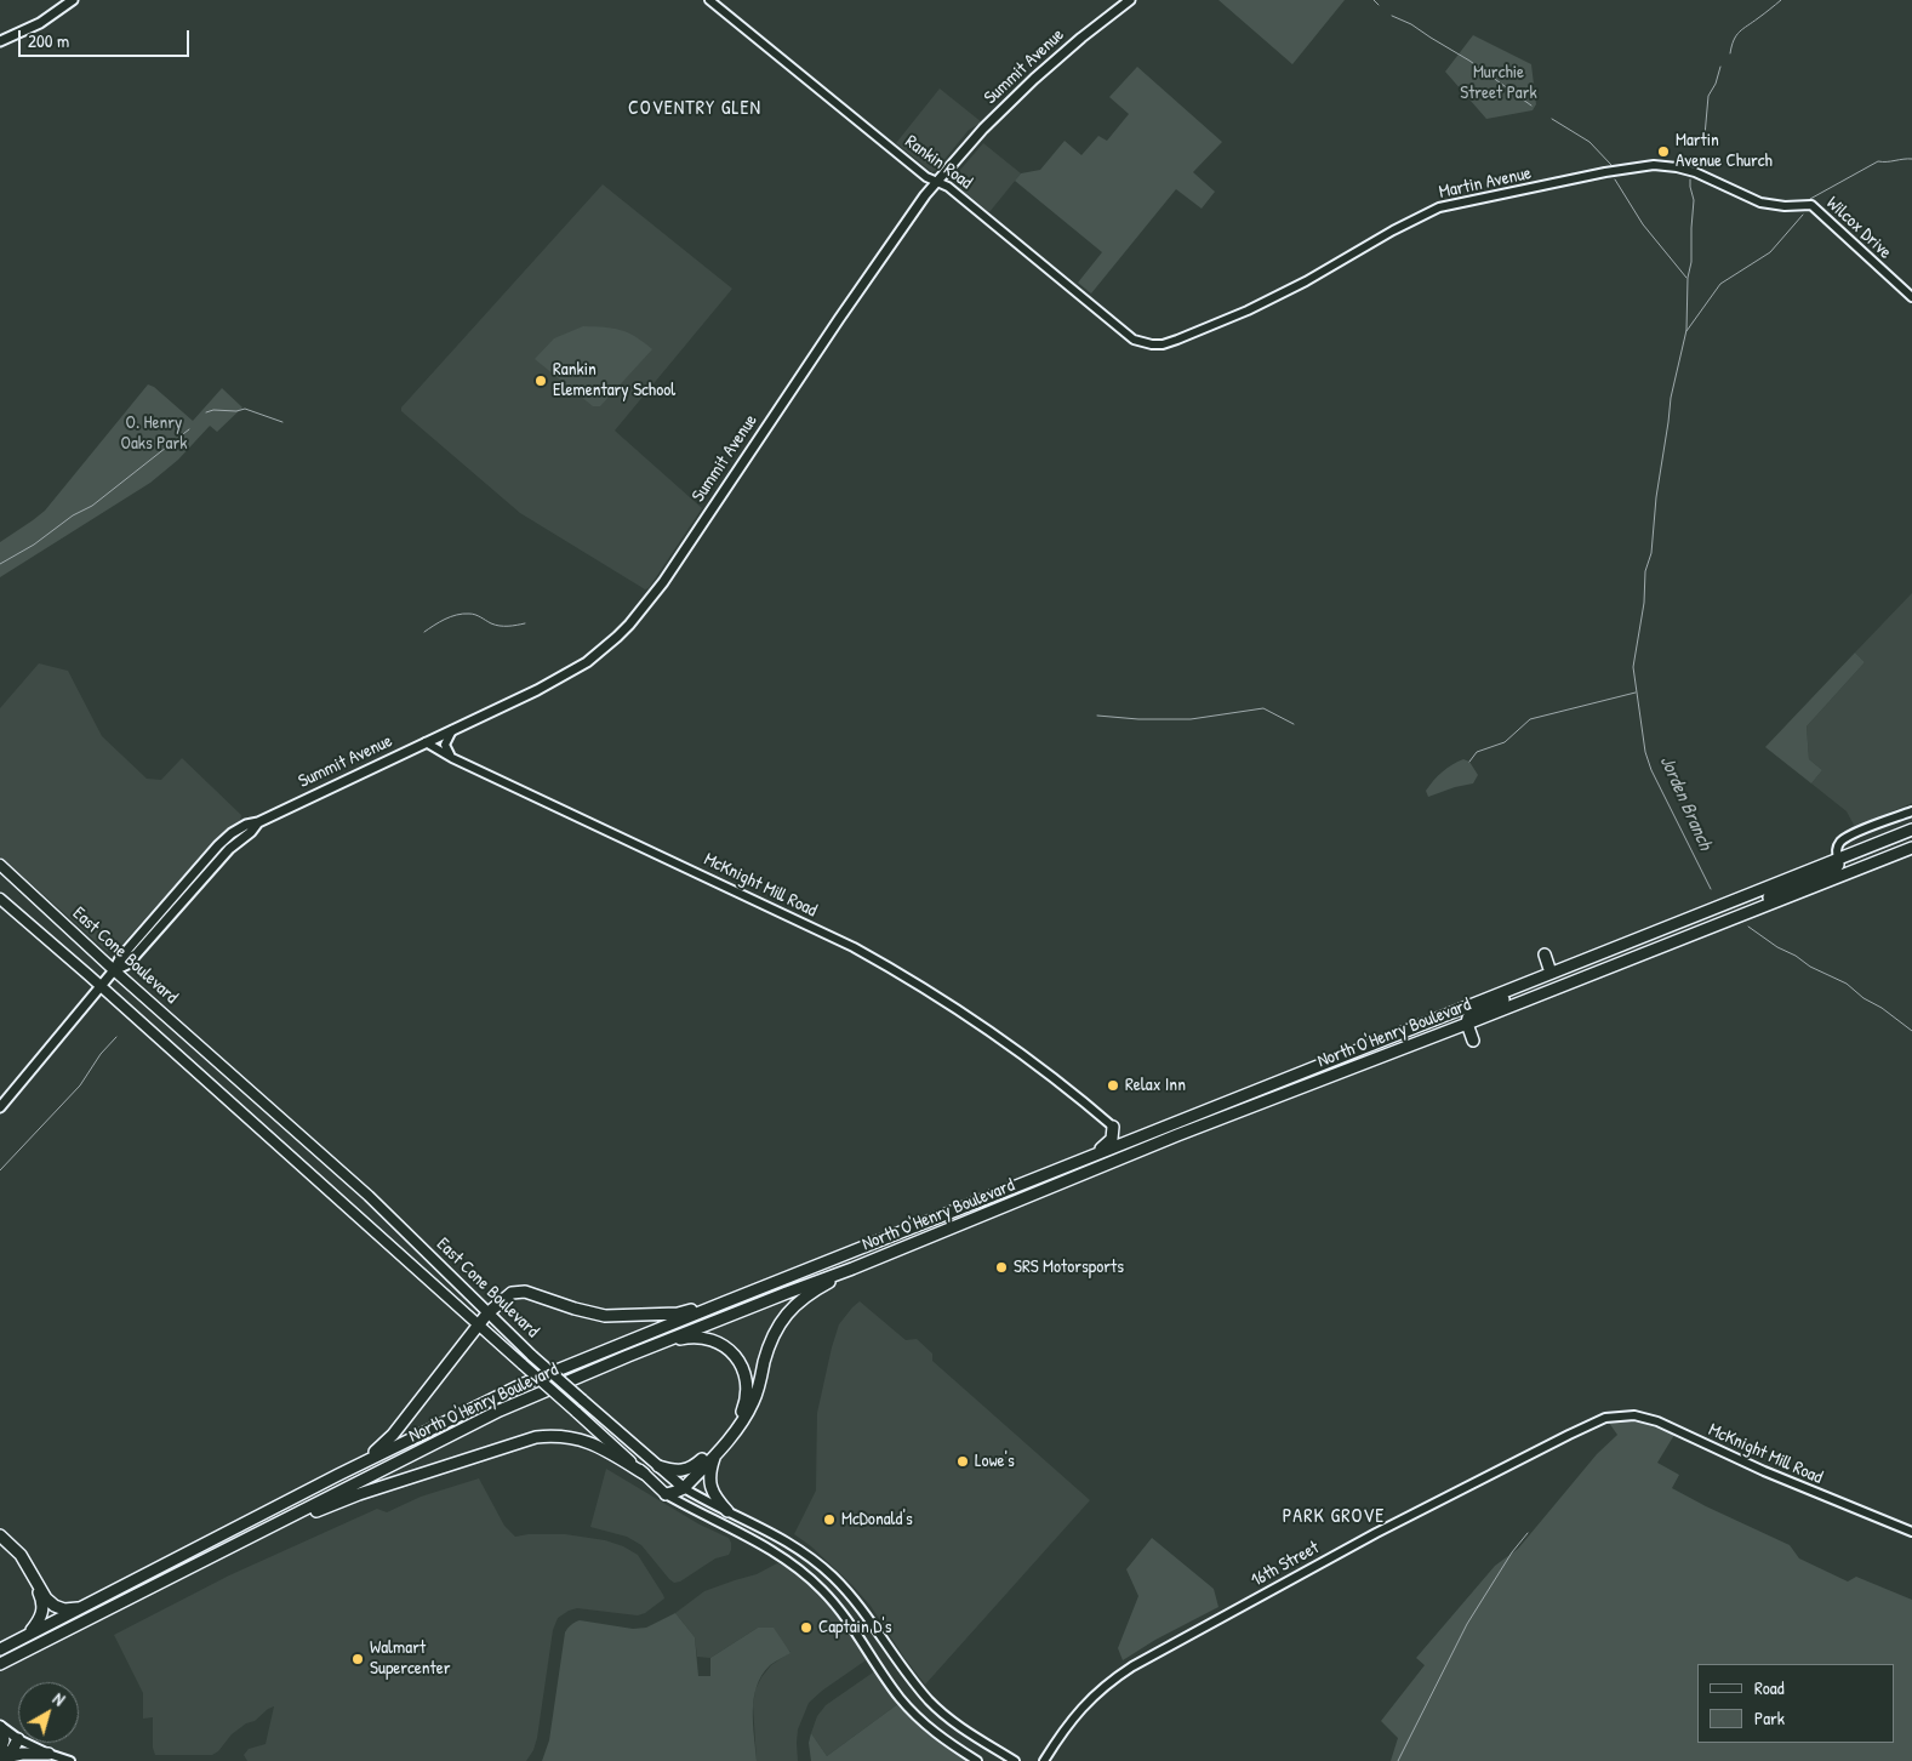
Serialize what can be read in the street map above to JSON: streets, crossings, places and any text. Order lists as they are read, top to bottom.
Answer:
{
  "streets": {
    "highway": ["North O'Henry Boulevard"],
    "main road": ["Summit Avenue", "East Cone Boulevard"],
    "street": [
      "Rankin Road",
      "Martin Avenue",
      "Wilcox Drive",
      "McKnight Mill Road",
      "16th Street"
    ]
  },
  "crossings": [
    ["Summit Avenue", "Rankin Road"],
    ["Summit Avenue", "McKnight Mill Road"],
    ["Summit Avenue", "East Cone Boulevard"],
    ["Rankin Road", "Martin Avenue"],
    ["Martin Avenue", "Wilcox Drive"],
    ["McKnight Mill Road", "16th Street"]
  ],
  "districts": ["COVENTRY GLEN", "PARK GROVE"],
  "water": ["Jorden Branch"],
  "parks": ["Murchie Street Park", "O. Henry Oaks Park"],
  "places": [
    "Martin Avenue Church",
    "Rankin Elementary School",
    "Relax Inn",
    "SRS Motorsports",
    "Lowe's",
    "McDonald's",
    "Captain D's",
    "Walmart Supercenter"
  ],
  "legend": ["Road", "Park"],
  "scale_bar": "200 m",
  "north": "top right"
}
